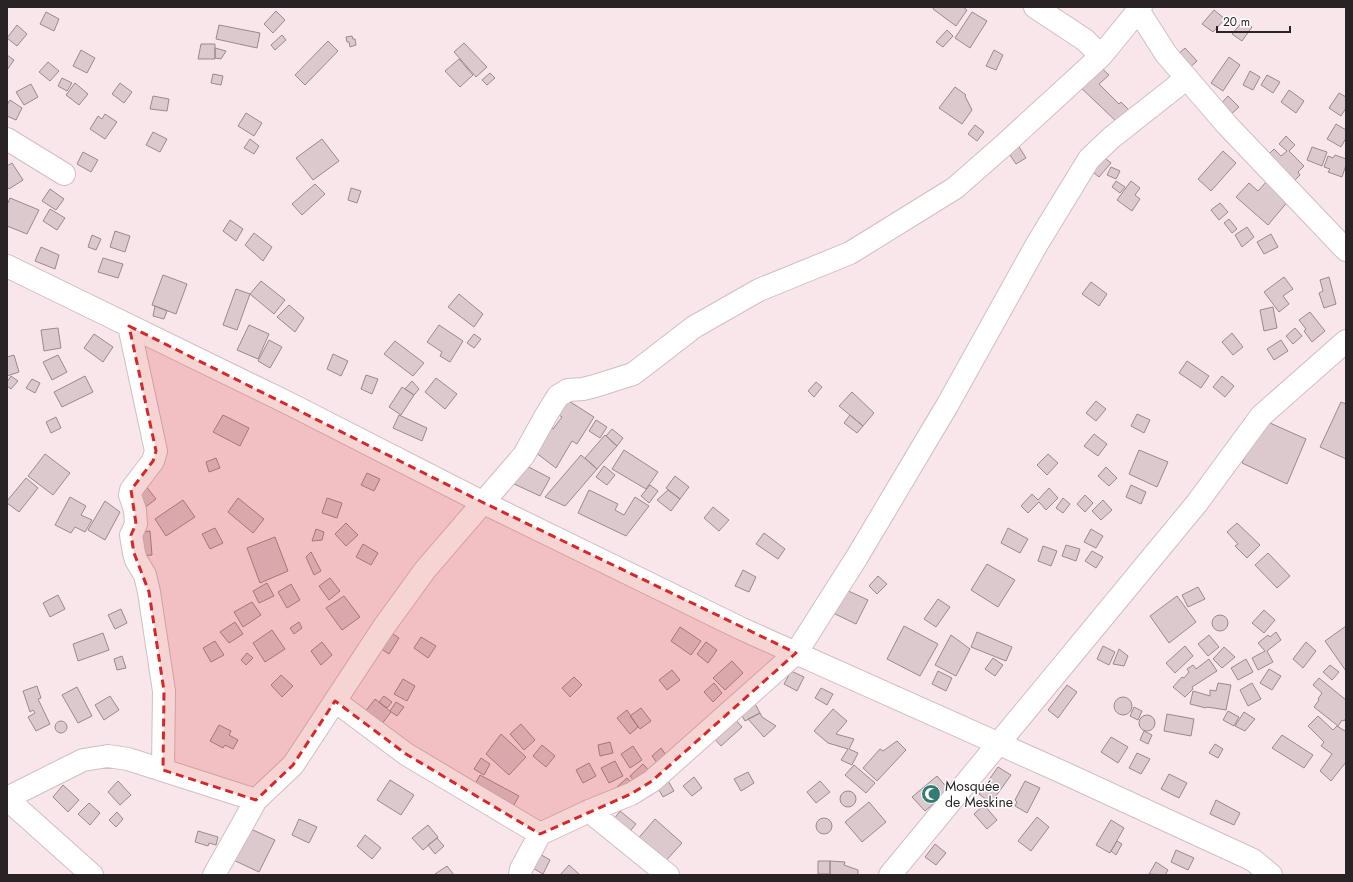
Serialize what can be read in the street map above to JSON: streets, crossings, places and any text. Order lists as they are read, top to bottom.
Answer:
{
  "places": {
    "mosque": ["Mosquée de Meskine"]
  },
  "scale_bar": "20 m"
}
